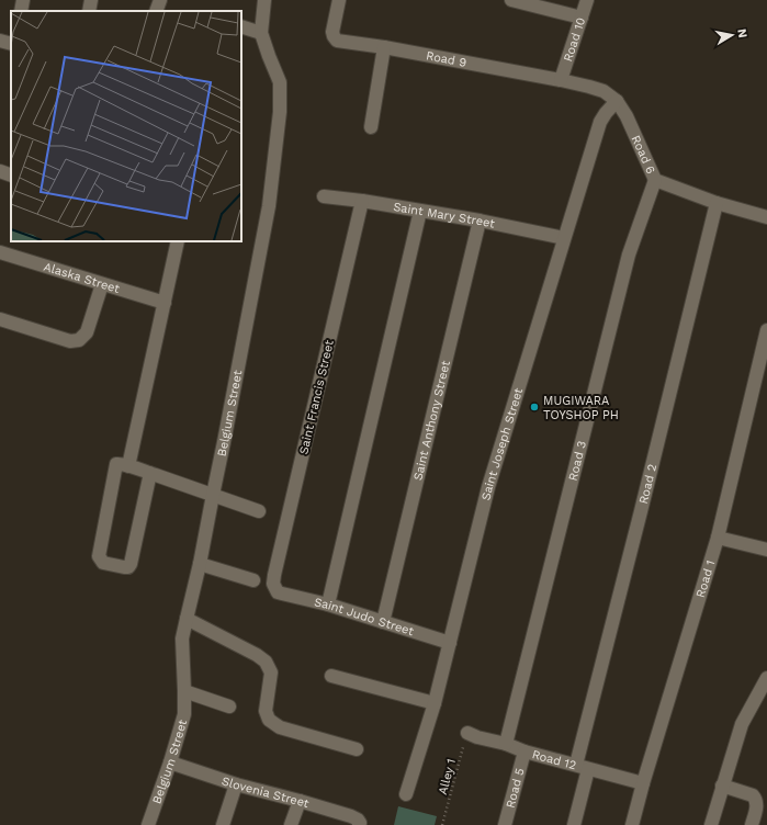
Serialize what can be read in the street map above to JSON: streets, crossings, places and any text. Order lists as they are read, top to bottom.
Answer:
{
  "streets": {
    "street": [
      "Road 10",
      "Road 9",
      "Road 6",
      "Saint Mary Street",
      "Alaska Street",
      "Saint Francis Street",
      "Belgium Street",
      "Saint Anthony Street",
      "Saint Joseph Street",
      "Road 3",
      "Road 2",
      "Road 1",
      "Saint Judo Street",
      "Road 12",
      "Road 5",
      "Slovenia Street"
    ],
    "path": ["Alley 1"]
  },
  "crossings": [
    ["Road 10", "Road 9"],
    ["Road 10", "Road 6"],
    ["Road 9", "Road 6"],
    ["Road 6", "Saint Joseph Street"],
    ["Road 6", "Road 3"],
    ["Road 6", "Road 2"],
    ["Saint Mary Street", "Saint Francis Street"],
    ["Saint Mary Street", "Saint Anthony Street"],
    ["Saint Mary Street", "Saint Joseph Street"],
    ["Saint Francis Street", "Saint Judo Street"],
    ["Belgium Street", "Slovenia Street"],
    ["Saint Anthony Street", "Saint Judo Street"],
    ["Saint Joseph Street", "Saint Judo Street"],
    ["Road 3", "Road 12"],
    ["Road 2", "Road 12"],
    ["Road 1", "Road 12"],
    ["Road 12", "Alley 1"],
    ["Road 12", "Road 5"]
  ],
  "places": ["MUGIWARA TOYSHOP PH"],
  "north": "right"
}
